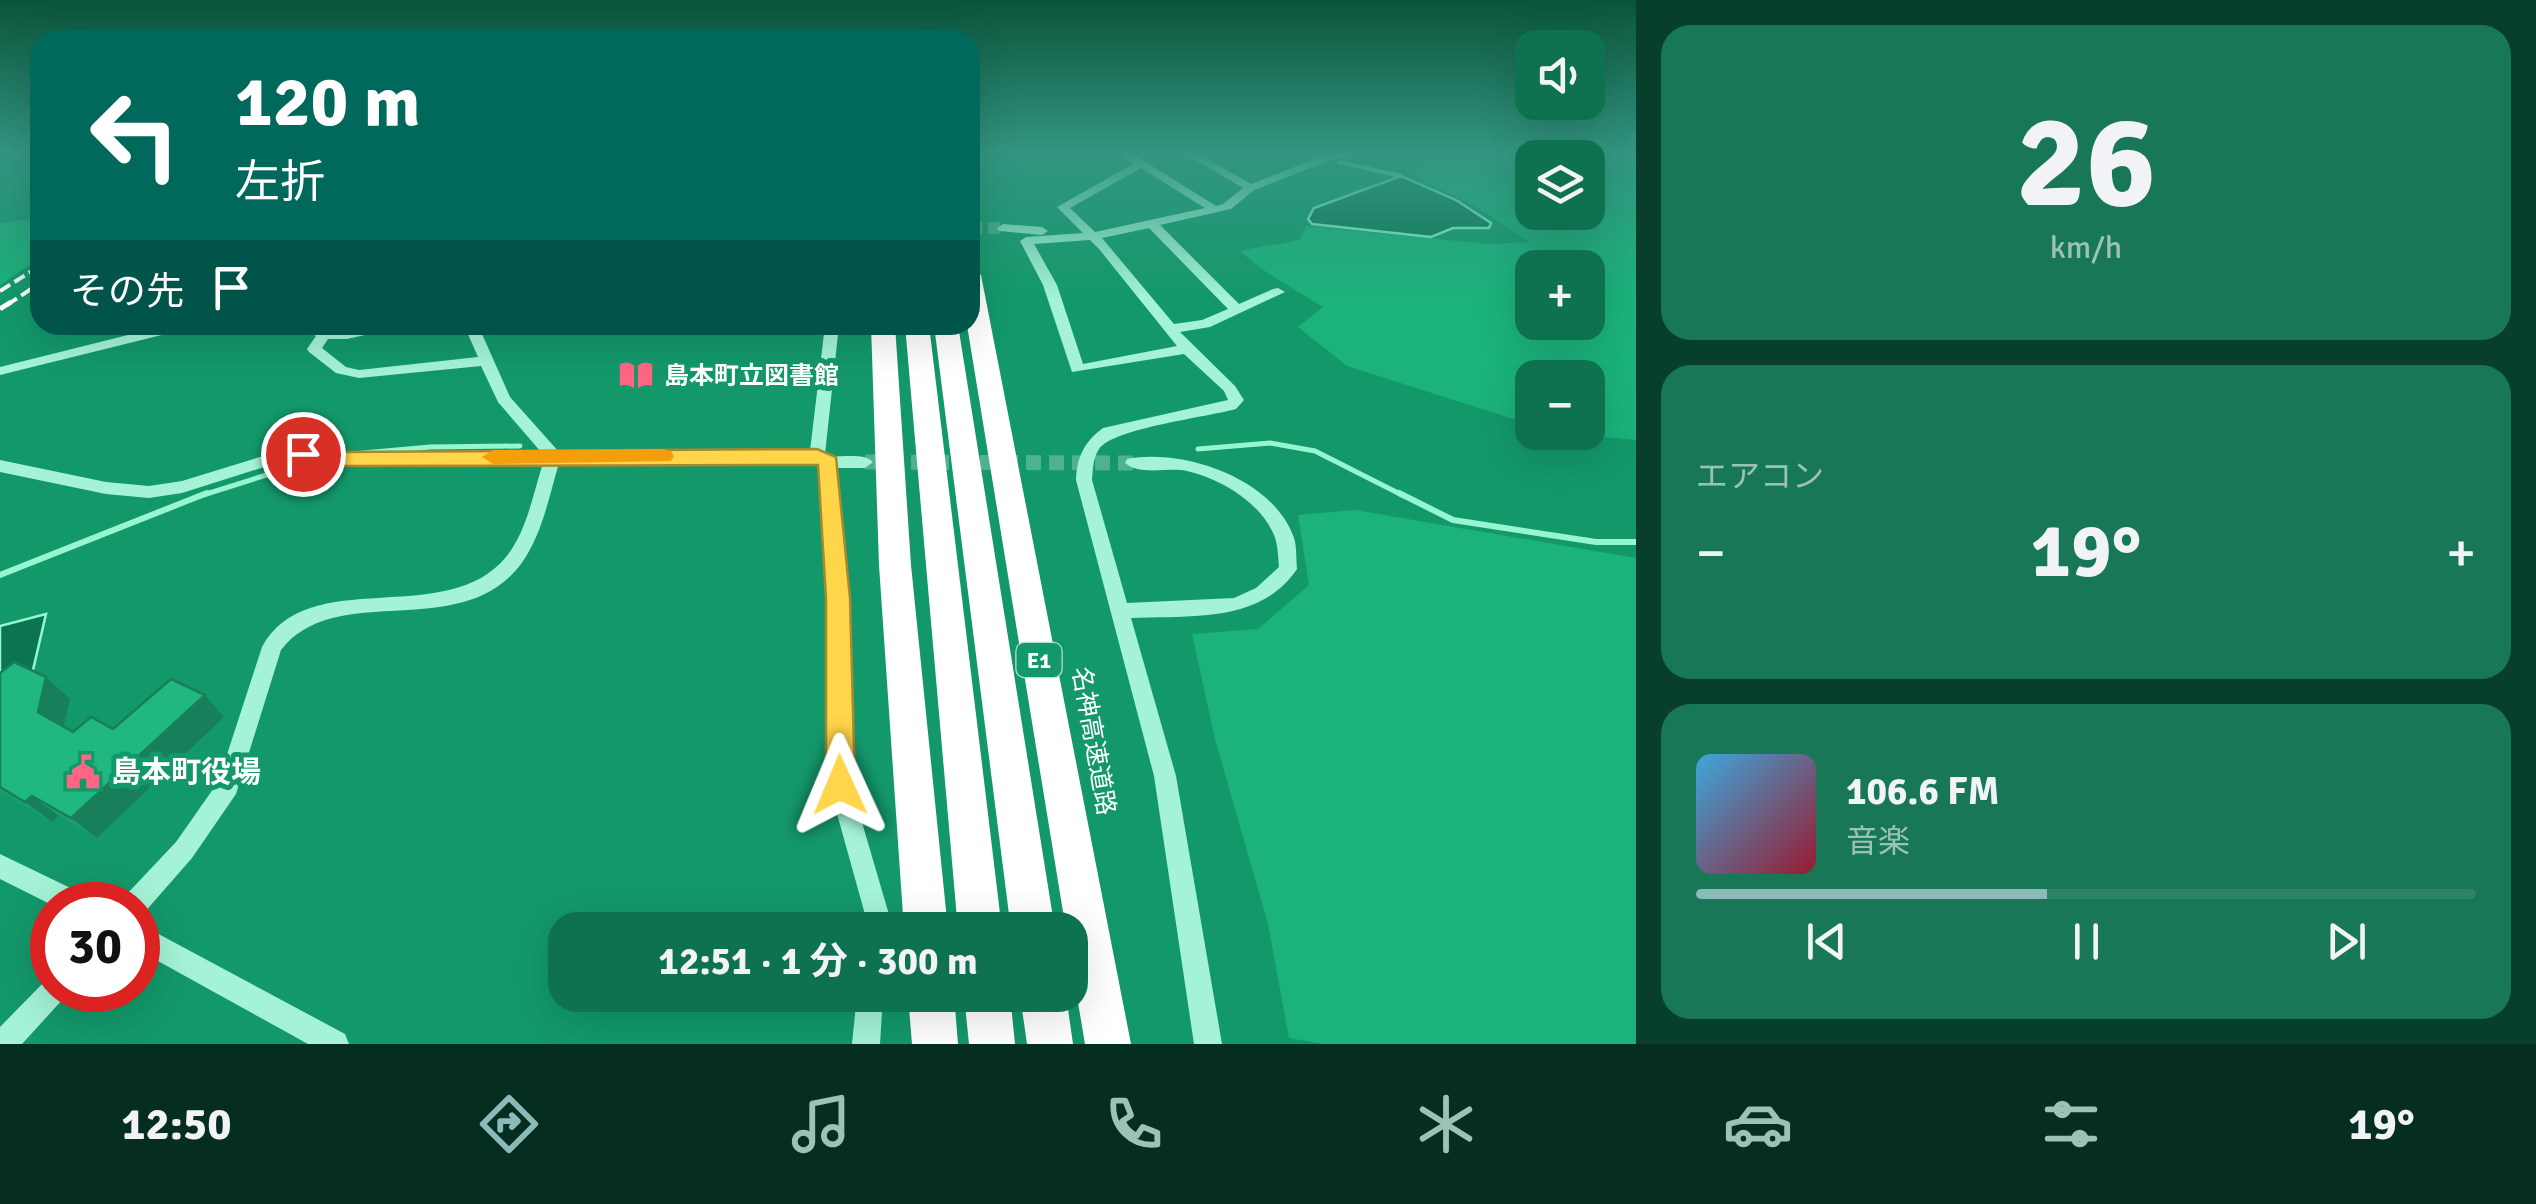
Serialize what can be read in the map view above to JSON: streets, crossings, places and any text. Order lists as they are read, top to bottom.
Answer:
{
  "streets": {
    "highway": ["E1", "名神高速道路"]
  },
  "places": {
    "library": ["島本町立図書館"],
    "public building": ["島本町役場"]
  },
  "page": {
    "tile": [
      ["26", "km/h"],
      "エアコン"
    ],
    "map_buttons": ["+", "−"],
    "turn": ["120 m", "左折"],
    "then": "その先",
    "heat": ["−", "19°", "+"],
    "song": ["106.6 FM", "音楽"],
    "limit": "30",
    "trip": "12:51 · 1 分 · 300 m",
    "tabs": ["12:50", "19°"]
  }
}
